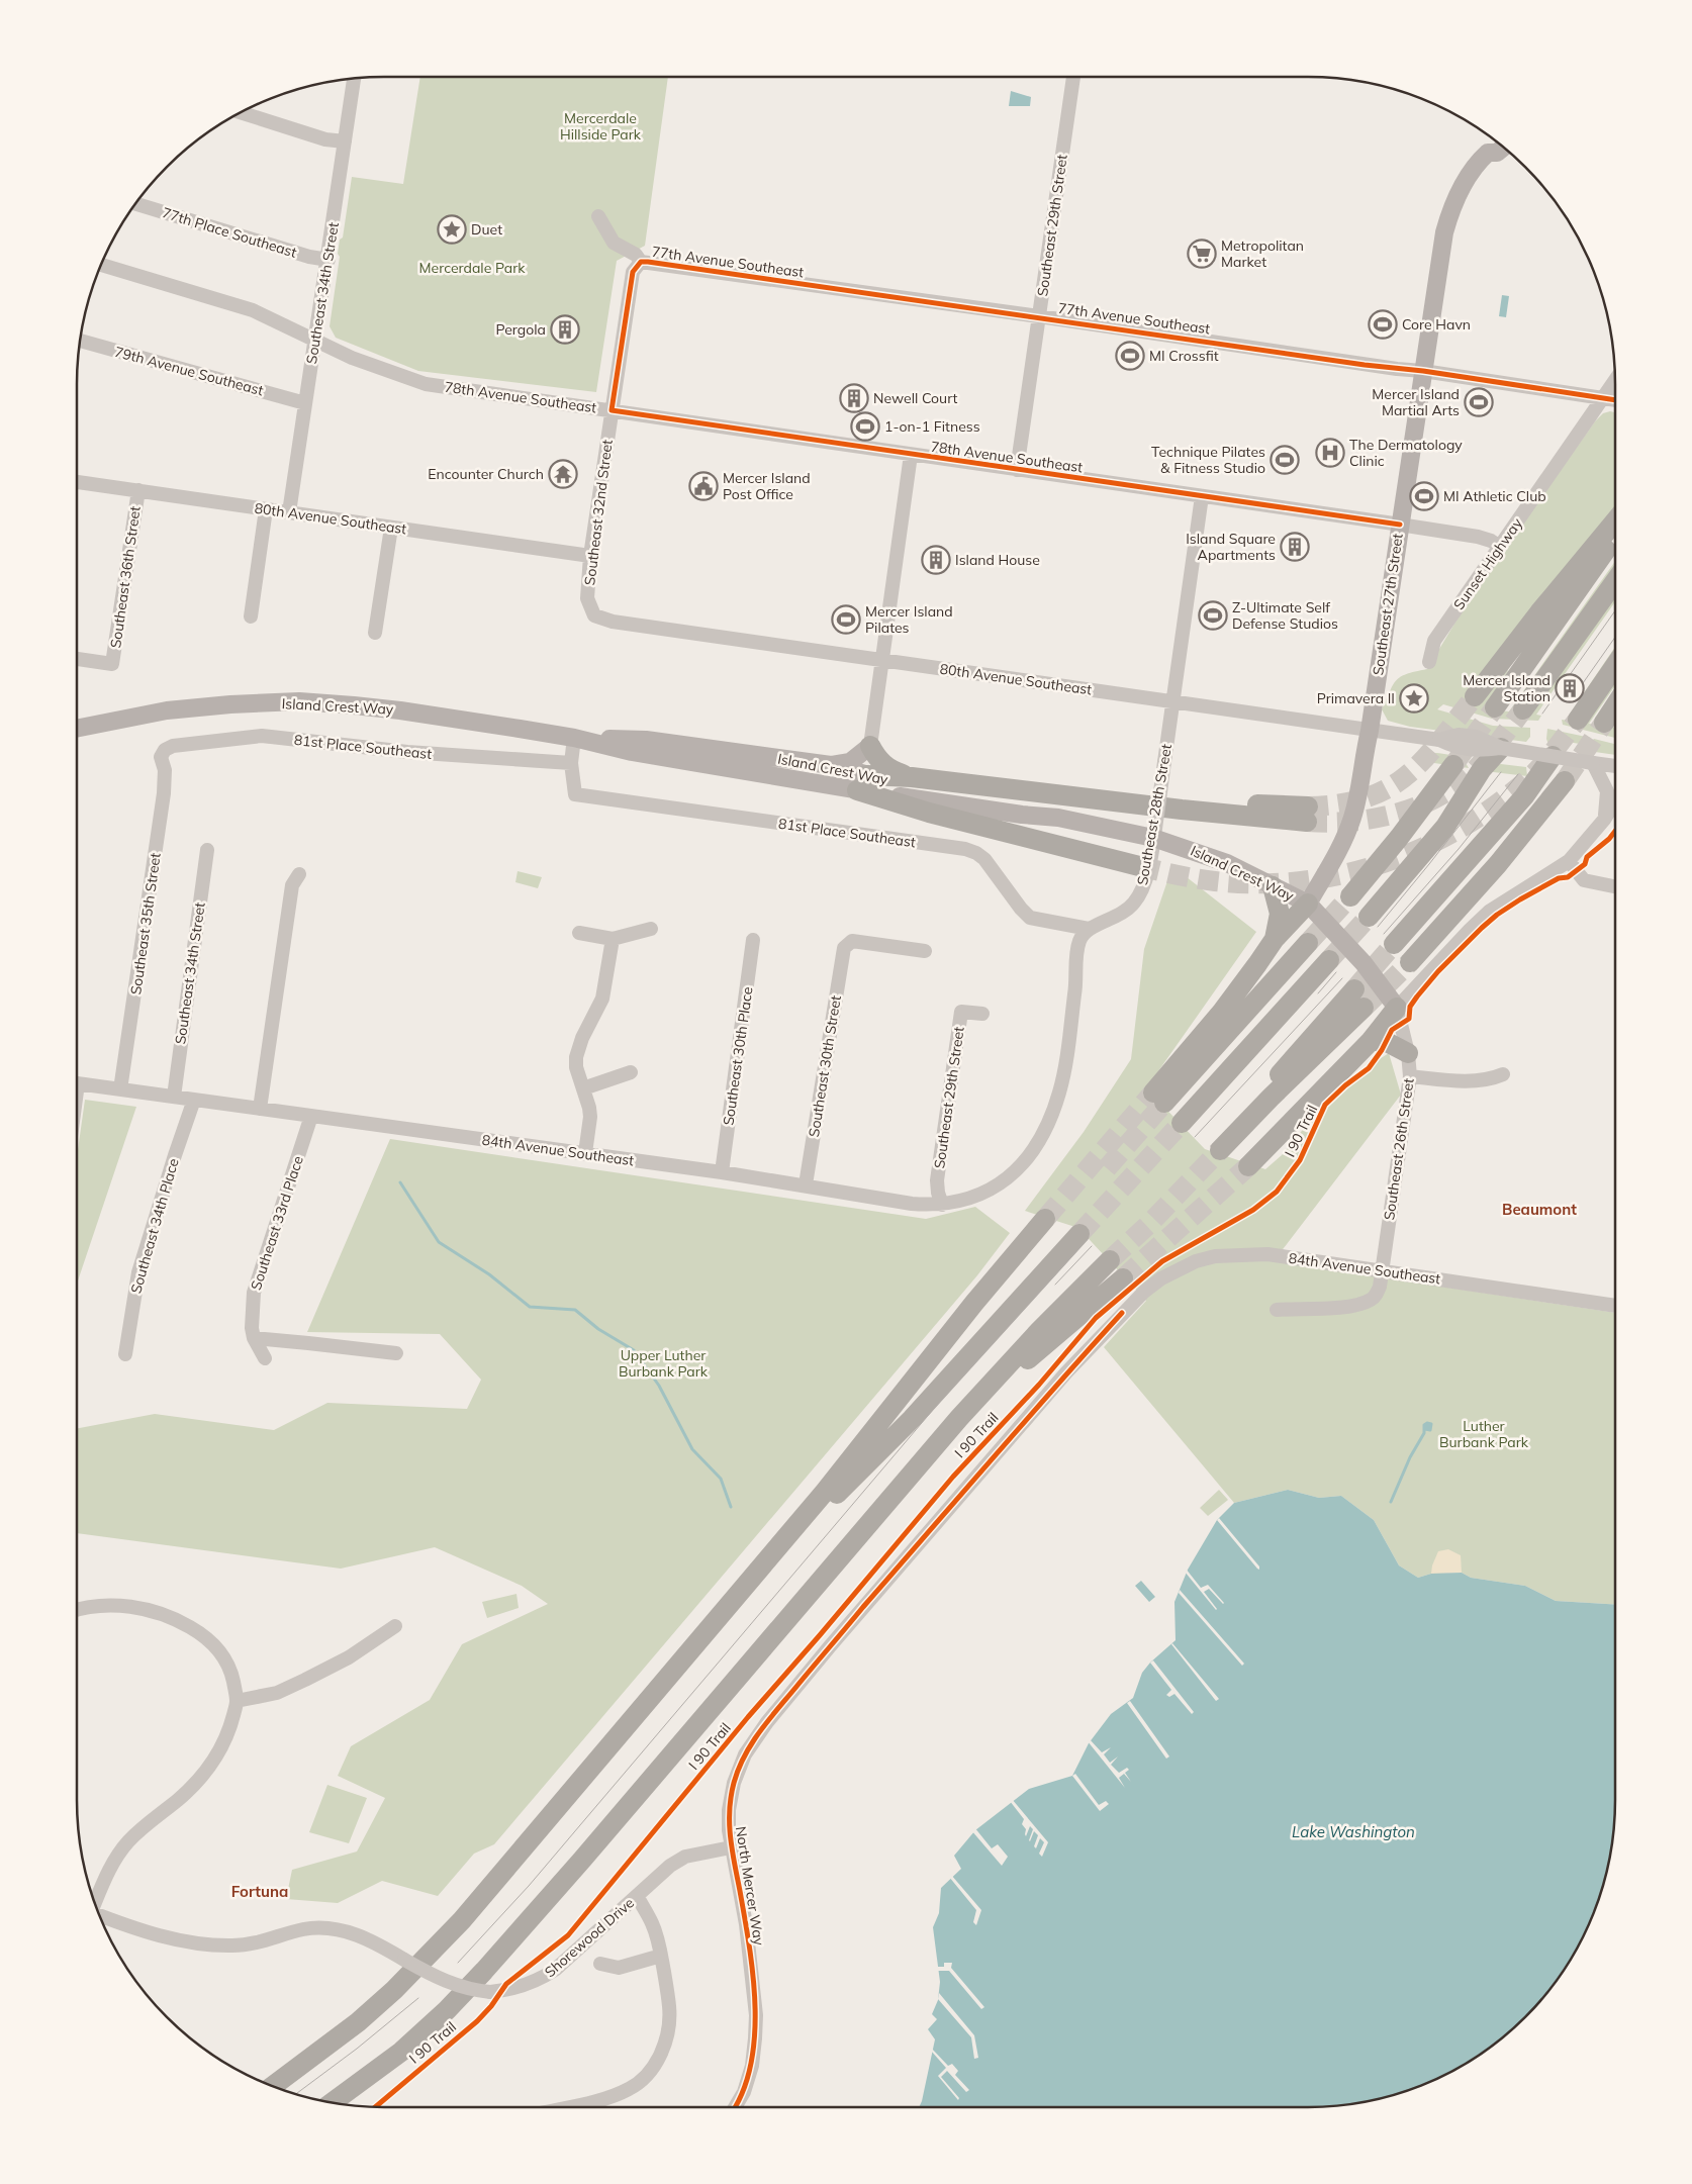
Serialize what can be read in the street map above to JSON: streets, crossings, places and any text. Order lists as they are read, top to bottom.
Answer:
{
  "streets": {
    "main road": ["Southeast 27th Street", "Island Crest Way", "Southeast 26th Street"],
    "street": [
      "Southeast 29th Street",
      "77th Place Southeast",
      "77th Avenue Southeast",
      "Southeast 34th Street",
      "79th Avenue Southeast",
      "78th Avenue Southeast",
      "Southeast 32nd Street",
      "80th Avenue Southeast",
      "Sunset Highway",
      "Southeast 36th Street",
      "81st Place Southeast",
      "Southeast 28th Street",
      "Southeast 35th Street",
      "Southeast 30th Place",
      "Southeast 30th Street",
      "84th Avenue Southeast",
      "Southeast 33rd Place",
      "Southeast 34th Place",
      "North Mercer Way",
      "Shorewood Drive"
    ],
    "cycle path": ["I 90 Trail"]
  },
  "crossings": [
    ["Southeast 29th Street", "77th Avenue Southeast"],
    ["Southeast 29th Street", "78th Avenue Southeast"],
    ["Southeast 29th Street", "84th Avenue Southeast"],
    ["77th Place Southeast", "Southeast 34th Street"],
    ["77th Avenue Southeast", "Southeast 32nd Street"],
    ["77th Avenue Southeast", "Sunset Highway"],
    ["77th Avenue Southeast", "Southeast 27th Street"],
    ["Southeast 34th Street", "79th Avenue Southeast"],
    ["Southeast 34th Street", "78th Avenue Southeast"],
    ["Southeast 34th Street", "80th Avenue Southeast"],
    ["Southeast 34th Street", "84th Avenue Southeast"],
    ["78th Avenue Southeast", "Southeast 32nd Street"],
    ["78th Avenue Southeast", "Sunset Highway"],
    ["78th Avenue Southeast", "Southeast 27th Street"],
    ["78th Avenue Southeast", "Southeast 28th Street"],
    ["Southeast 32nd Street", "80th Avenue Southeast"],
    ["80th Avenue Southeast", "Southeast 36th Street"],
    ["80th Avenue Southeast", "Southeast 27th Street"],
    ["80th Avenue Southeast", "Southeast 28th Street"],
    ["Southeast 27th Street", "Island Crest Way"],
    ["Southeast 27th Street", "Southeast 26th Street"],
    ["Island Crest Way", "Southeast 28th Street"],
    ["Island Crest Way", "Southeast 26th Street"],
    ["81st Place Southeast", "Southeast 28th Street"],
    ["81st Place Southeast", "Southeast 35th Street"],
    ["81st Place Southeast", "84th Avenue Southeast"],
    ["Southeast 28th Street", "84th Avenue Southeast"],
    ["Southeast 35th Street", "84th Avenue Southeast"],
    ["Southeast 30th Place", "84th Avenue Southeast"],
    ["Southeast 30th Street", "84th Avenue Southeast"],
    ["Southeast 26th Street", "84th Avenue Southeast"],
    ["84th Avenue Southeast", "Southeast 33rd Place"],
    ["84th Avenue Southeast", "Southeast 34th Place"],
    ["84th Avenue Southeast", "North Mercer Way"],
    ["North Mercer Way", "Shorewood Drive"]
  ],
  "districts": ["Beaumont", "Fortuna"],
  "water": ["Lake Washington"],
  "parks": [
    "Mercerdale Hillside Park",
    "Mercerdale Park",
    "Upper Luther Burbank Park",
    "Luther Burbank Park"
  ],
  "places": {
    "place": ["Duet", "Primavera II"],
    "supermarket": ["Metropolitan Market"],
    "sports": [
      "Core Havn",
      "MI Crossfit",
      "Mercer Island Martial Arts",
      "1-on-1 Fitness",
      "Technique Pilates & Fitness Studio",
      "MI Athletic Club",
      "Z-Ultimate Self Defense Studios",
      "Mercer Island Pilates"
    ],
    "building": [
      "Pergola",
      "Newell Court",
      "Island Square Apartments",
      "Island House",
      "Mercer Island Station"
    ],
    "hospital": ["The Dermatology Clinic"],
    "temple": ["Encounter Church"],
    "public building": ["Mercer Island Post Office"]
  }
}
